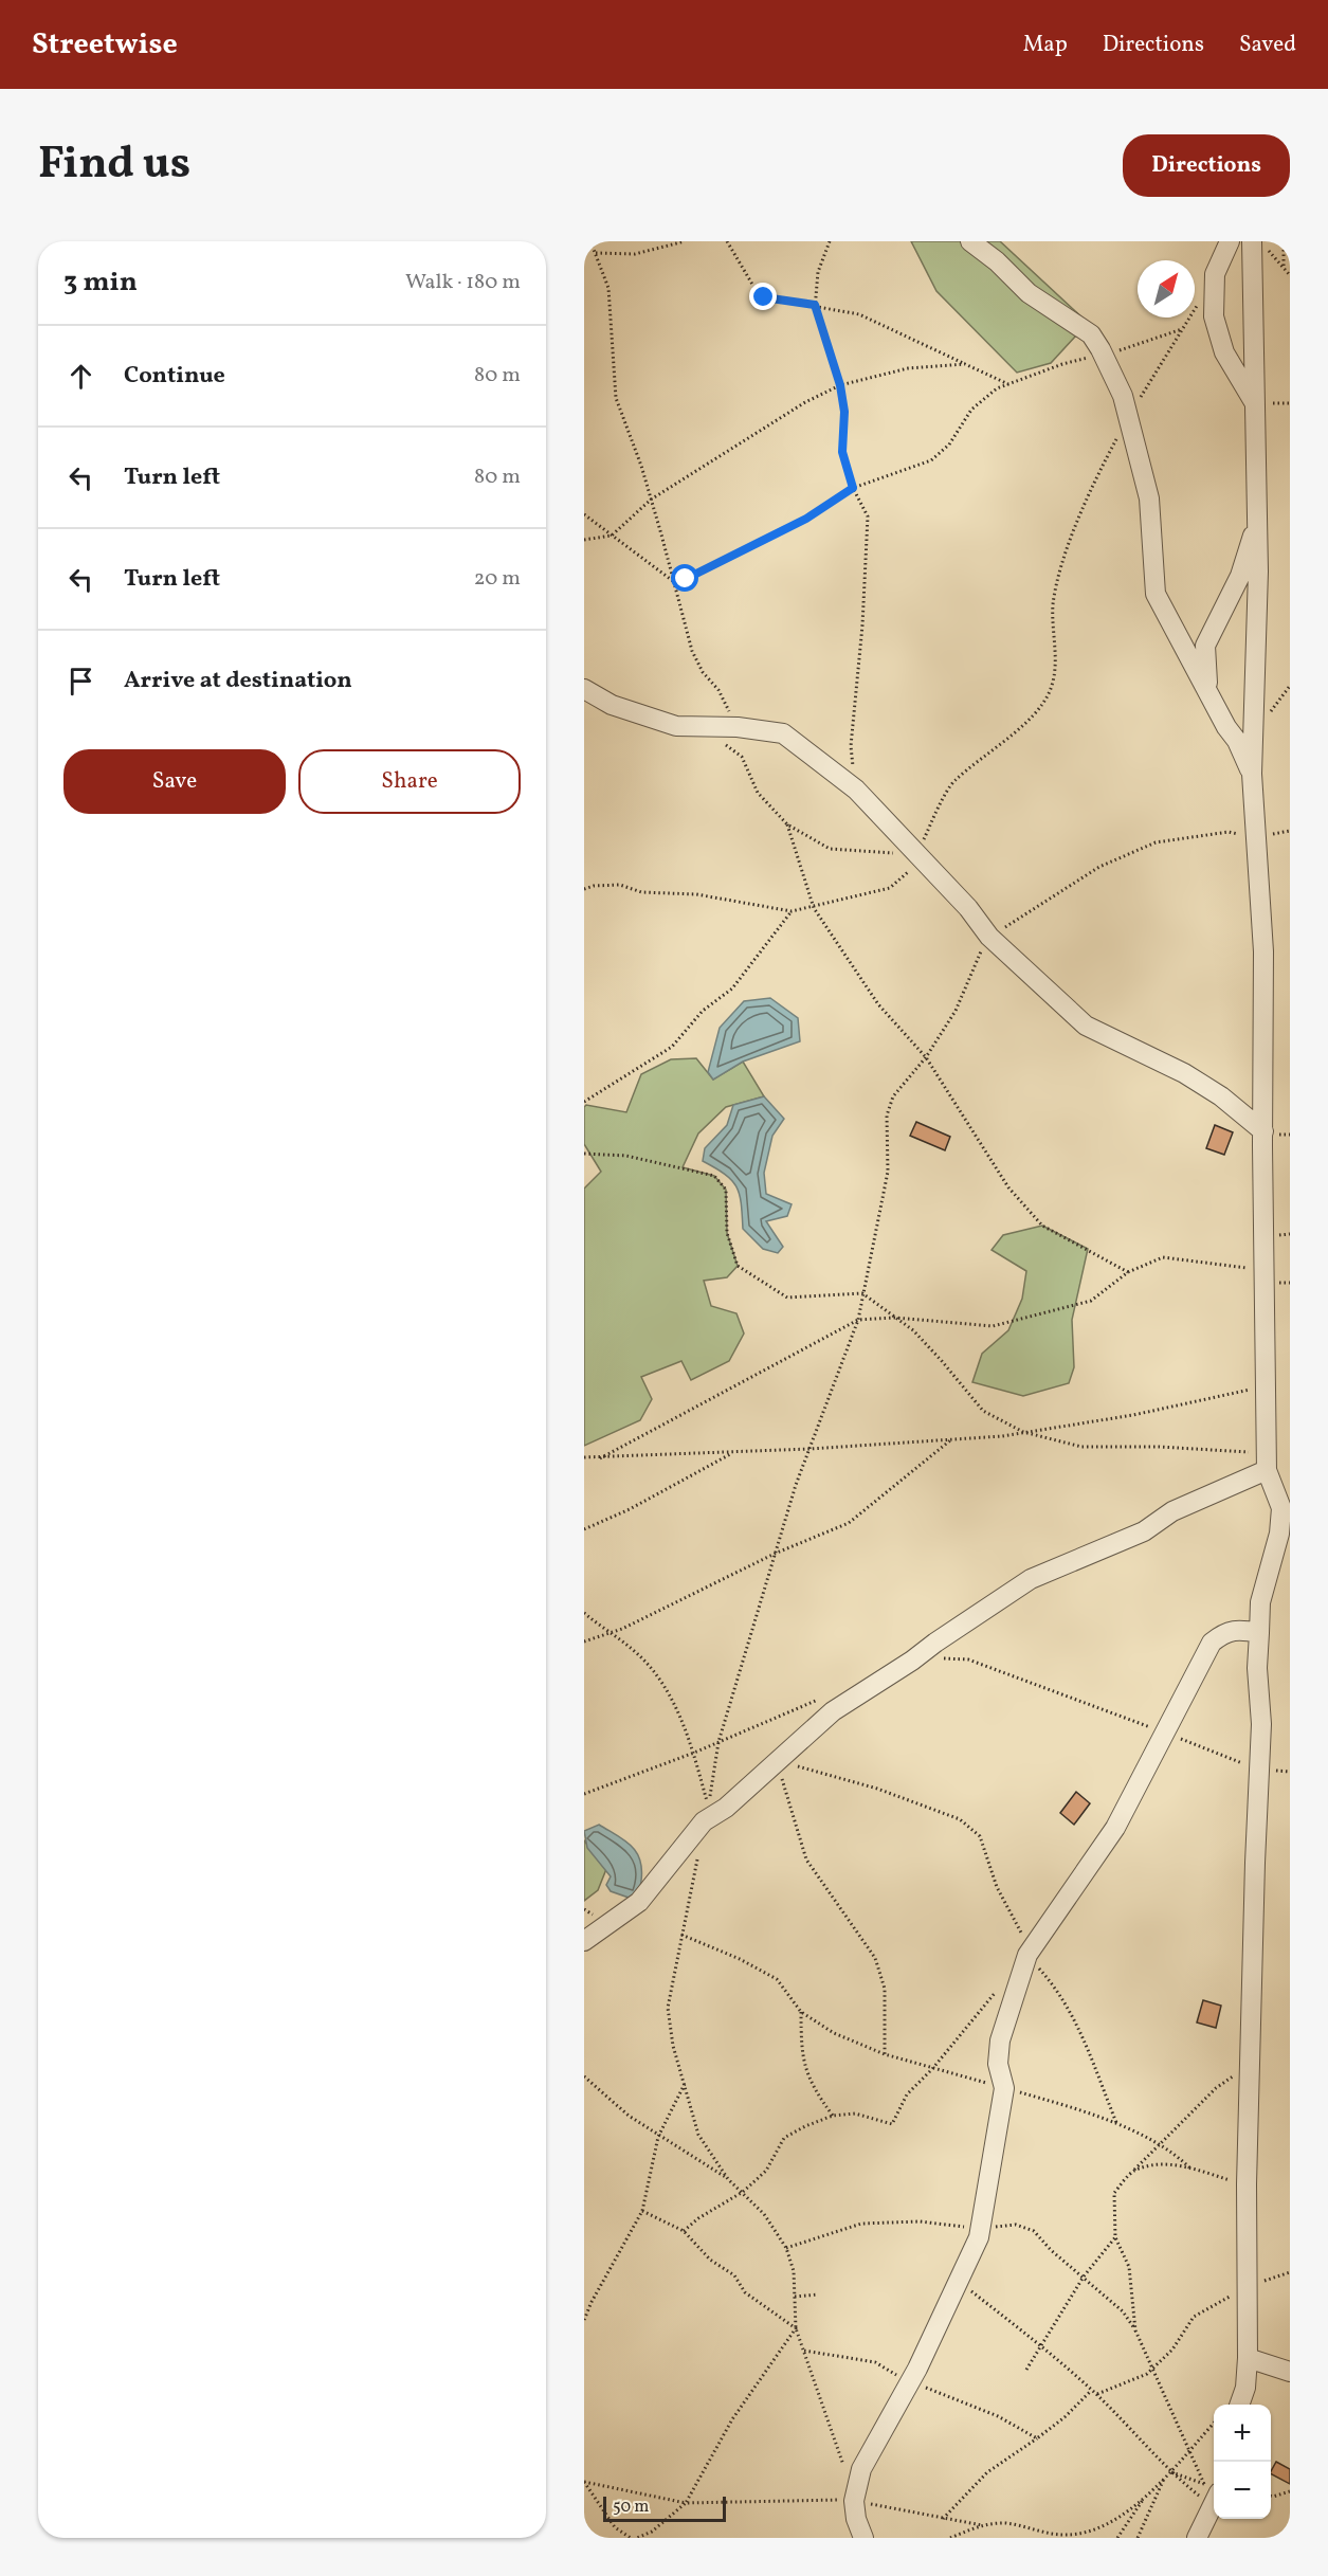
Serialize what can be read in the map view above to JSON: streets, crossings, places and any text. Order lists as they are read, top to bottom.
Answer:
{
  "scale_bar": "50 m",
  "north": "top right",
  "page": {
    "header": "Streetwise",
    "nav": ["Map", "Directions", "Saved"],
    "title": "Find us",
    "buttons": [
      "Directions",
      ["Save", "Share"]
    ],
    "heading": ["3 min", "Walk · 180 m"],
    "list": [
      ["Continue", "80 m"],
      ["Turn left", "80 m"],
      ["Turn left", "20 m"],
      "Arrive at destination"
    ],
    "map_buttons": ["+", "−"],
    "scale": "50 m"
  }
}
